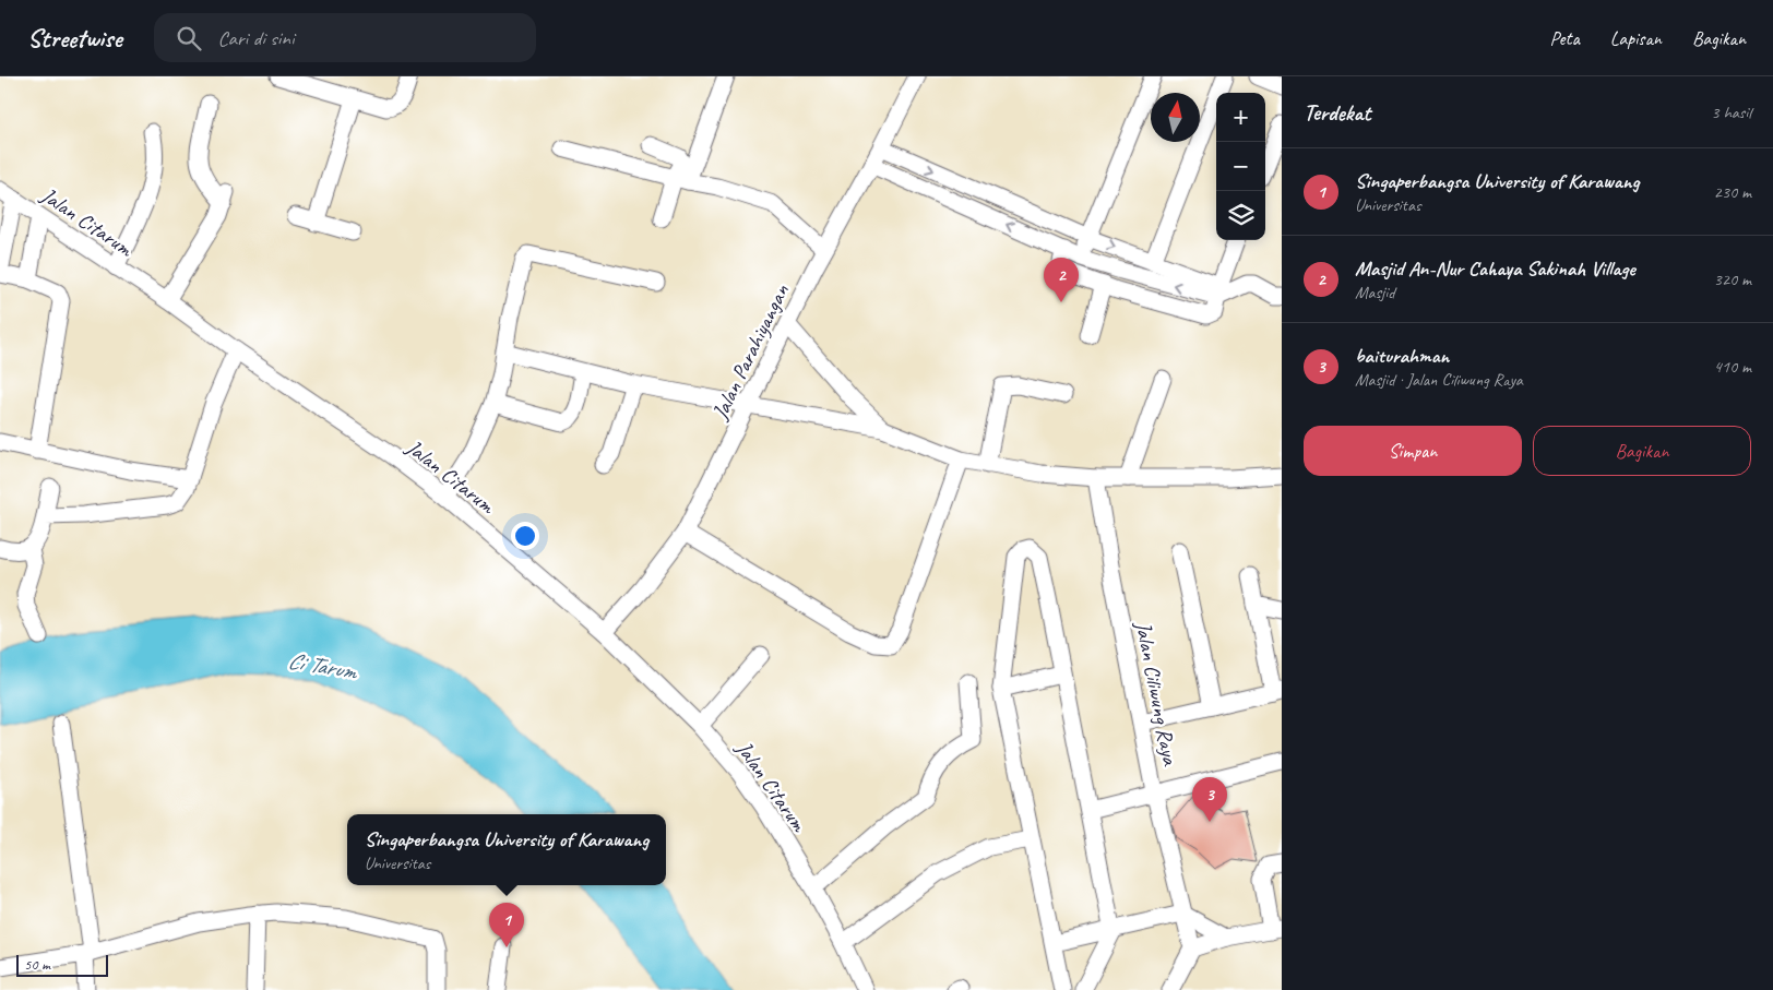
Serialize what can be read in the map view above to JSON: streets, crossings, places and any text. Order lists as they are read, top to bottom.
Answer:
{
  "streets": {
    "street": ["Jalan Citarum", "Jalan Parahiyangan", "Jalan Ciliwung Raya"]
  },
  "crossings": [
    ["Jalan Citarum", "Jalan Parahiyangan"]
  ],
  "water": ["Ci Tarum"],
  "scale_bar": "50 m",
  "north": "top",
  "page": {
    "header": "Streetwise",
    "search": "Cari di sini",
    "nav": ["Peta", "Lapisan", "Bagikan"],
    "heading": ["Terdekat", "3 hasil"],
    "map_buttons": ["+", "−"],
    "list": [
      {
        "mark": "1",
        "name": "Singaperbangsa University of Karawang",
        "note": "Universitas",
        "value": "230 m"
      },
      {
        "mark": "2",
        "name": "Masjid An-Nur Cahaya Sakinah Village",
        "note": "Masjid",
        "value": "320 m"
      },
      {
        "mark": "3",
        "name": "baiturahman",
        "note": "Masjid · Jalan Ciliwung Raya",
        "value": "410 m"
      }
    ],
    "pins": ["2", "3", "1"],
    "buttons": ["Simpan", "Bagikan"],
    "popup": ["Singaperbangsa University of Karawang", "Universitas"],
    "scale": "50 m"
  }
}
